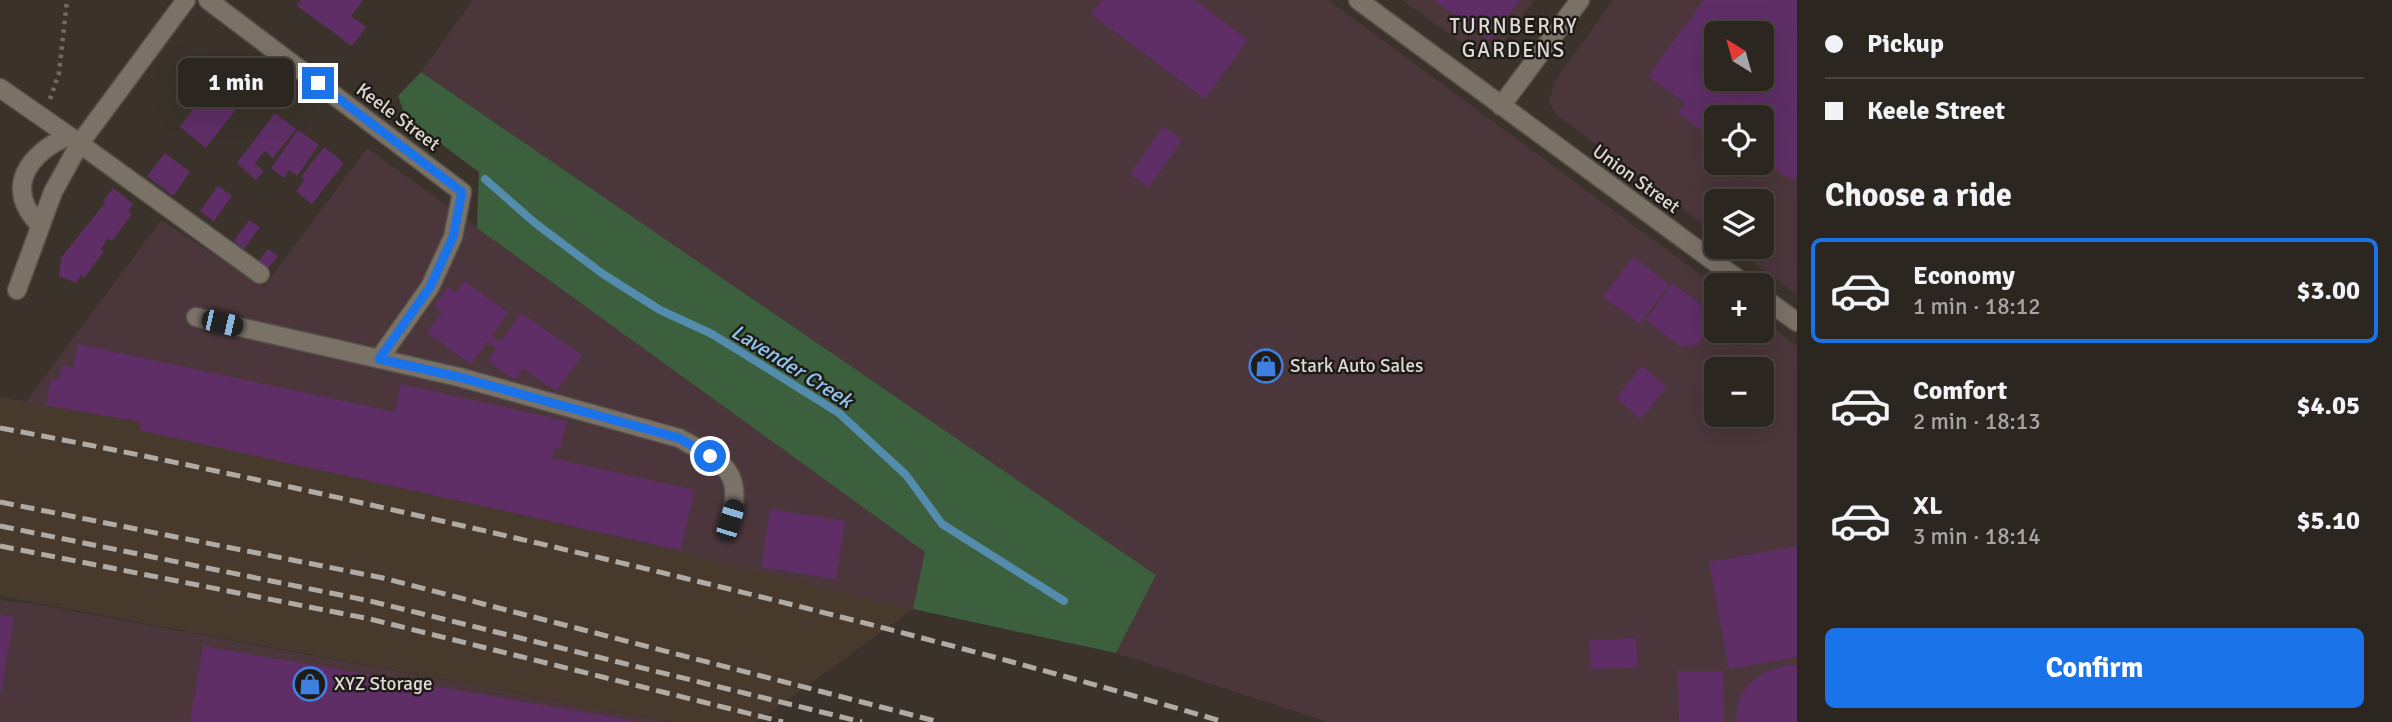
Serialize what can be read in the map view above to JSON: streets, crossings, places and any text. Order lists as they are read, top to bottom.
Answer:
{
  "streets": {
    "street": ["Keele Street", "Union Street"]
  },
  "districts": ["TURNBERRY GARDENS"],
  "water": ["Lavender Creek"],
  "places": {
    "shop": ["Stark Auto Sales", "XYZ Storage"]
  },
  "north": "top left",
  "page": {
    "banner": ["Pickup", "Keele Street"],
    "map_buttons": ["+", "−"],
    "bubble": "1 min",
    "heading": "Choose a ride",
    "list": [
      {
        "name": "Economy",
        "note": "1 min · 18:12",
        "value": "$3.00"
      },
      {
        "name": "Comfort",
        "note": "2 min · 18:13",
        "value": "$4.05"
      },
      {
        "name": "XL",
        "note": "3 min · 18:14",
        "value": "$5.10"
      }
    ],
    "buttons": "Confirm"
  }
}
